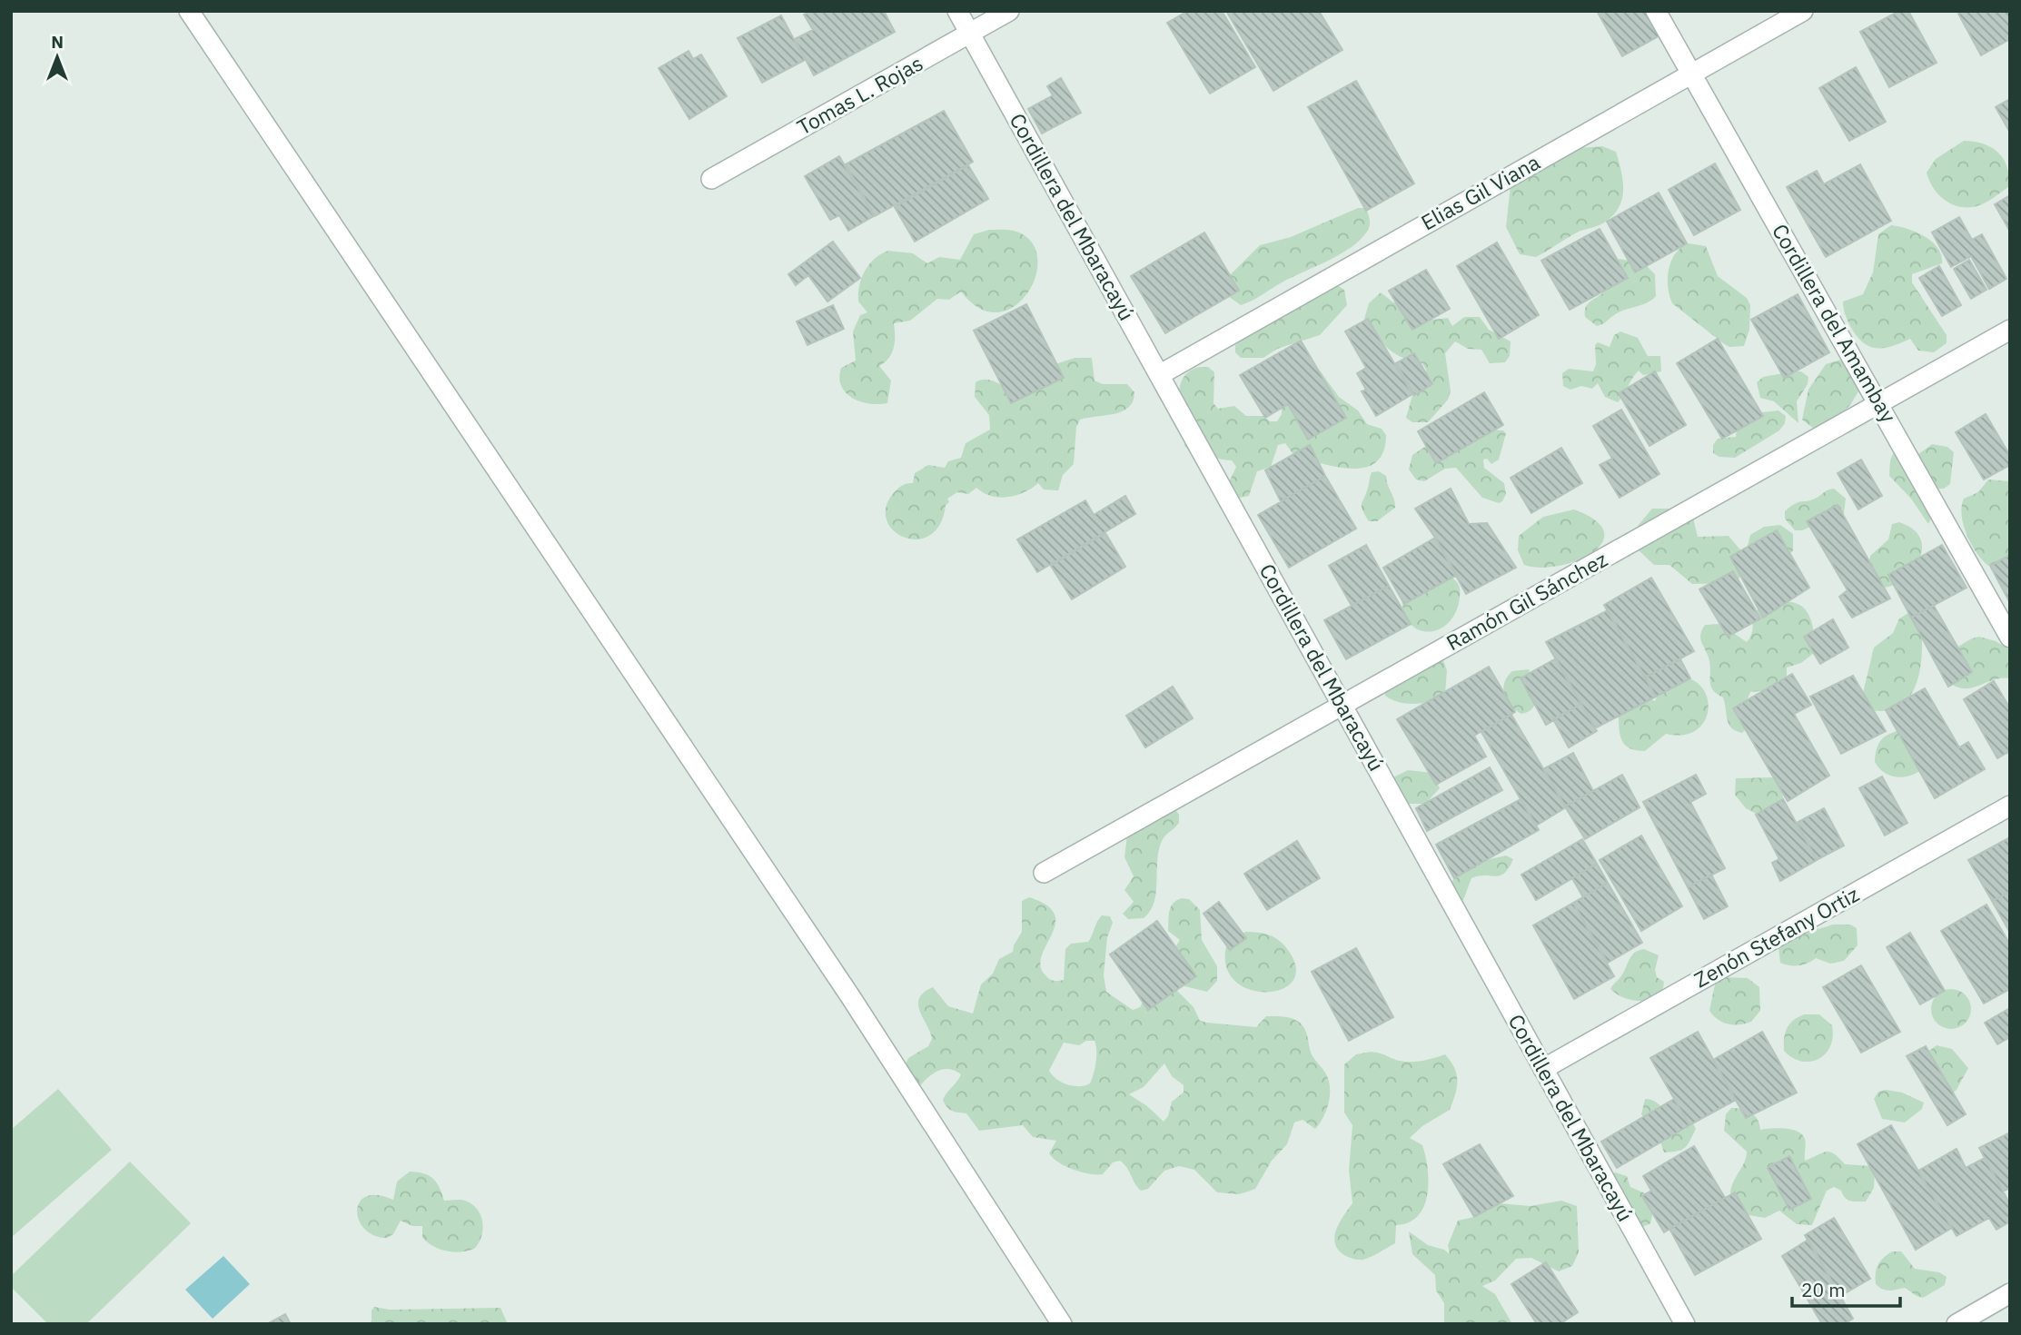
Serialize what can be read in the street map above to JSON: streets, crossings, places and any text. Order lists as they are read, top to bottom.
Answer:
{
  "streets": {
    "street": [
      "Tomas L. Rojas",
      "Elias Gil Viana",
      "Cordillera del Mbaracayú",
      "Cordillera del Amambay",
      "Ramón Gil Sánchez",
      "Zenón Stefany Ortiz"
    ]
  },
  "crossings": [
    ["Tomas L. Rojas", "Cordillera del Mbaracayú"],
    ["Elias Gil Viana", "Cordillera del Mbaracayú"],
    ["Elias Gil Viana", "Cordillera del Amambay"],
    ["Cordillera del Mbaracayú", "Ramón Gil Sánchez"],
    ["Cordillera del Mbaracayú", "Zenón Stefany Ortiz"],
    ["Cordillera del Amambay", "Ramón Gil Sánchez"]
  ],
  "scale_bar": "20 m",
  "north": "top"
}
